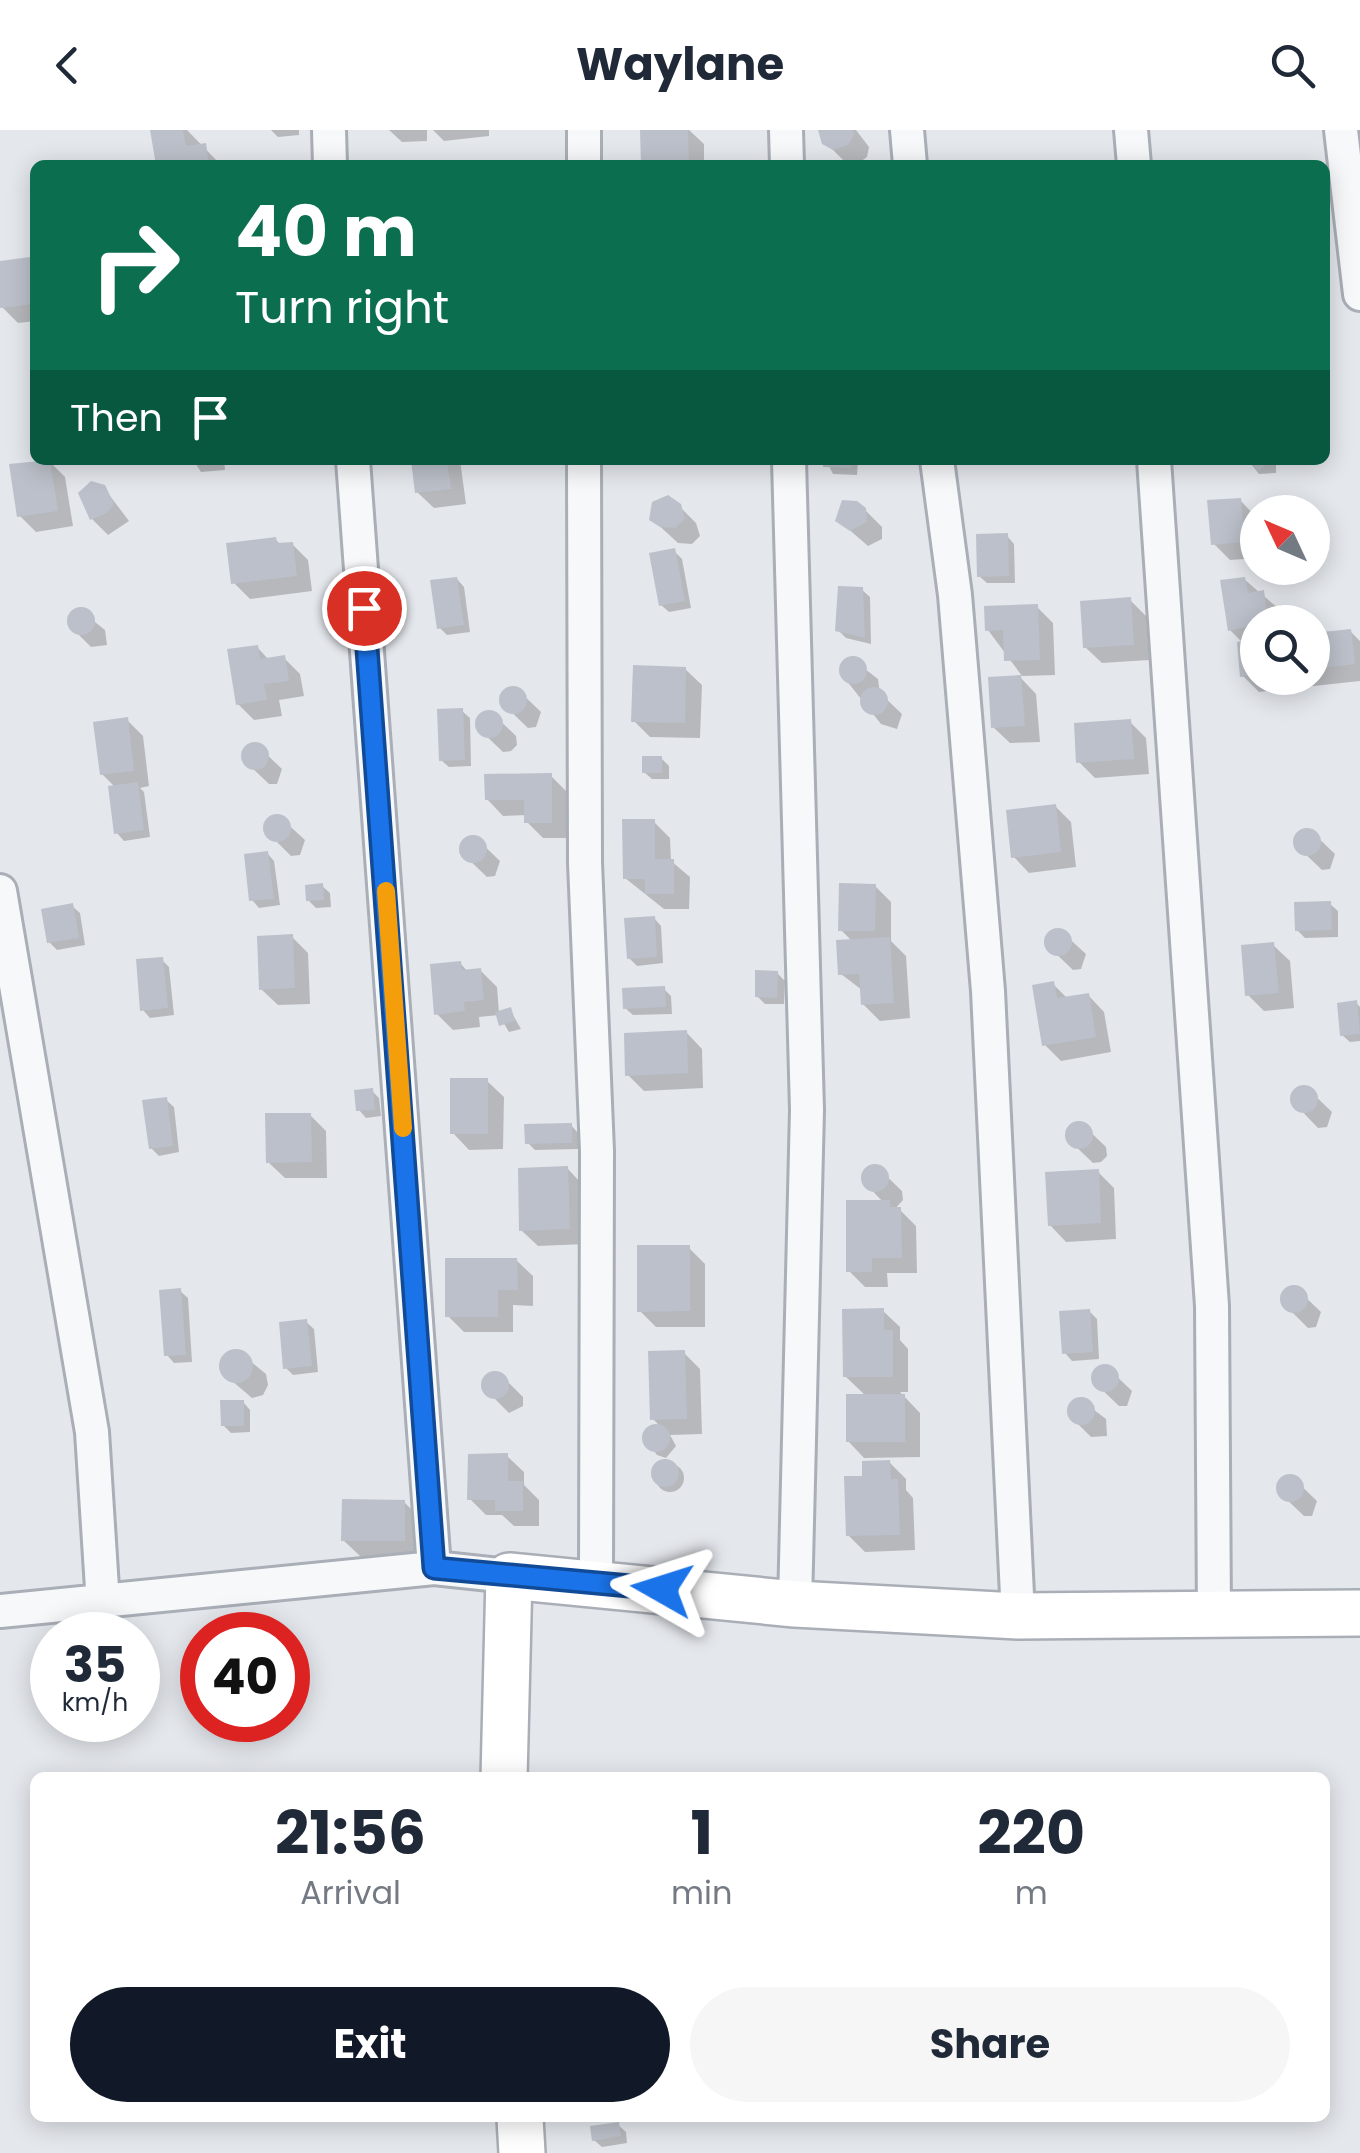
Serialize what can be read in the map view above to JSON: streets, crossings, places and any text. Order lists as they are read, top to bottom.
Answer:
{
  "north": "top left",
  "page": {
    "header": "Waylane",
    "turn": ["40 m", "Turn right"],
    "then": "Then",
    "speed": "35 km/h",
    "limit": "40",
    "eta": [
      "21:56",
      "Arrival",
      "1",
      "min",
      "220",
      "m"
    ],
    "buttons": ["Exit", "Share"]
  }
}
